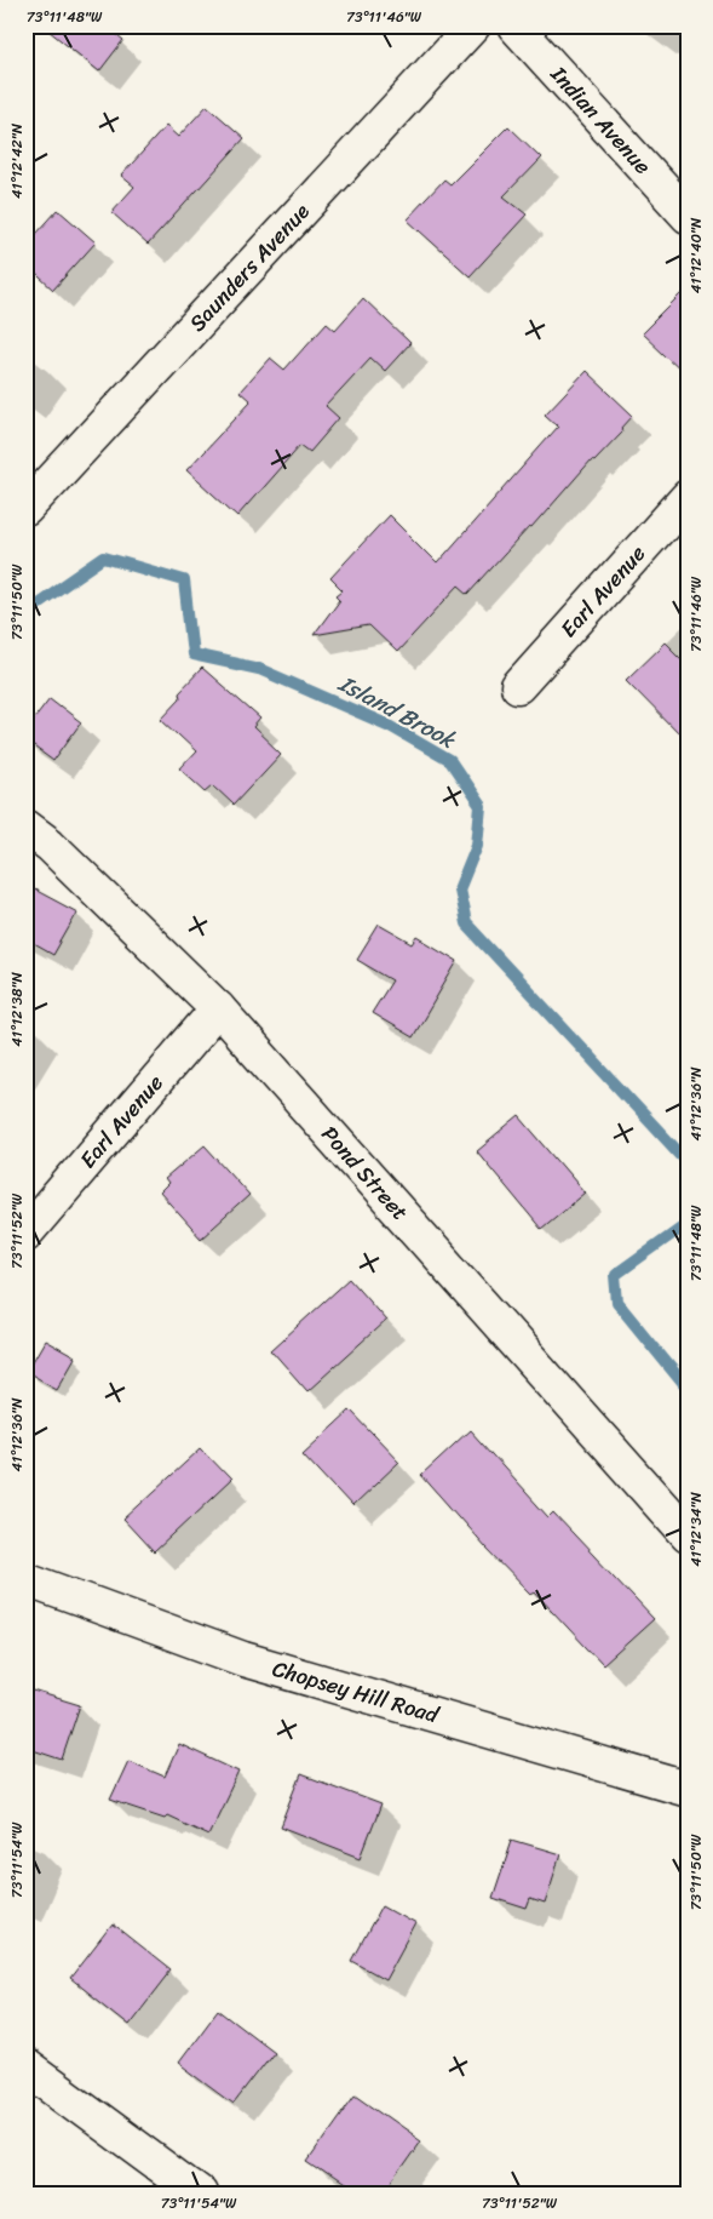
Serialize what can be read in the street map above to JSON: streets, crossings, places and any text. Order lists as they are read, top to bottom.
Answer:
{
  "streets": {
    "street": [
      "Indian Avenue",
      "Saunders Avenue",
      "Earl Avenue",
      "Pond Street",
      "Chopsey Hill Road"
    ]
  },
  "crossings": [
    ["Earl Avenue", "Pond Street"]
  ],
  "water": ["Island Brook"],
  "coordinates": [
    "73°11'48\"W",
    "73°11'46\"W",
    "41°12'42\"N",
    "41°12'40\"N",
    "73°11'50\"W",
    "41°12'38\"N",
    "41°12'36\"N",
    "73°11'52\"W",
    "41°12'34\"N",
    "73°11'54\"W"
  ]
}
